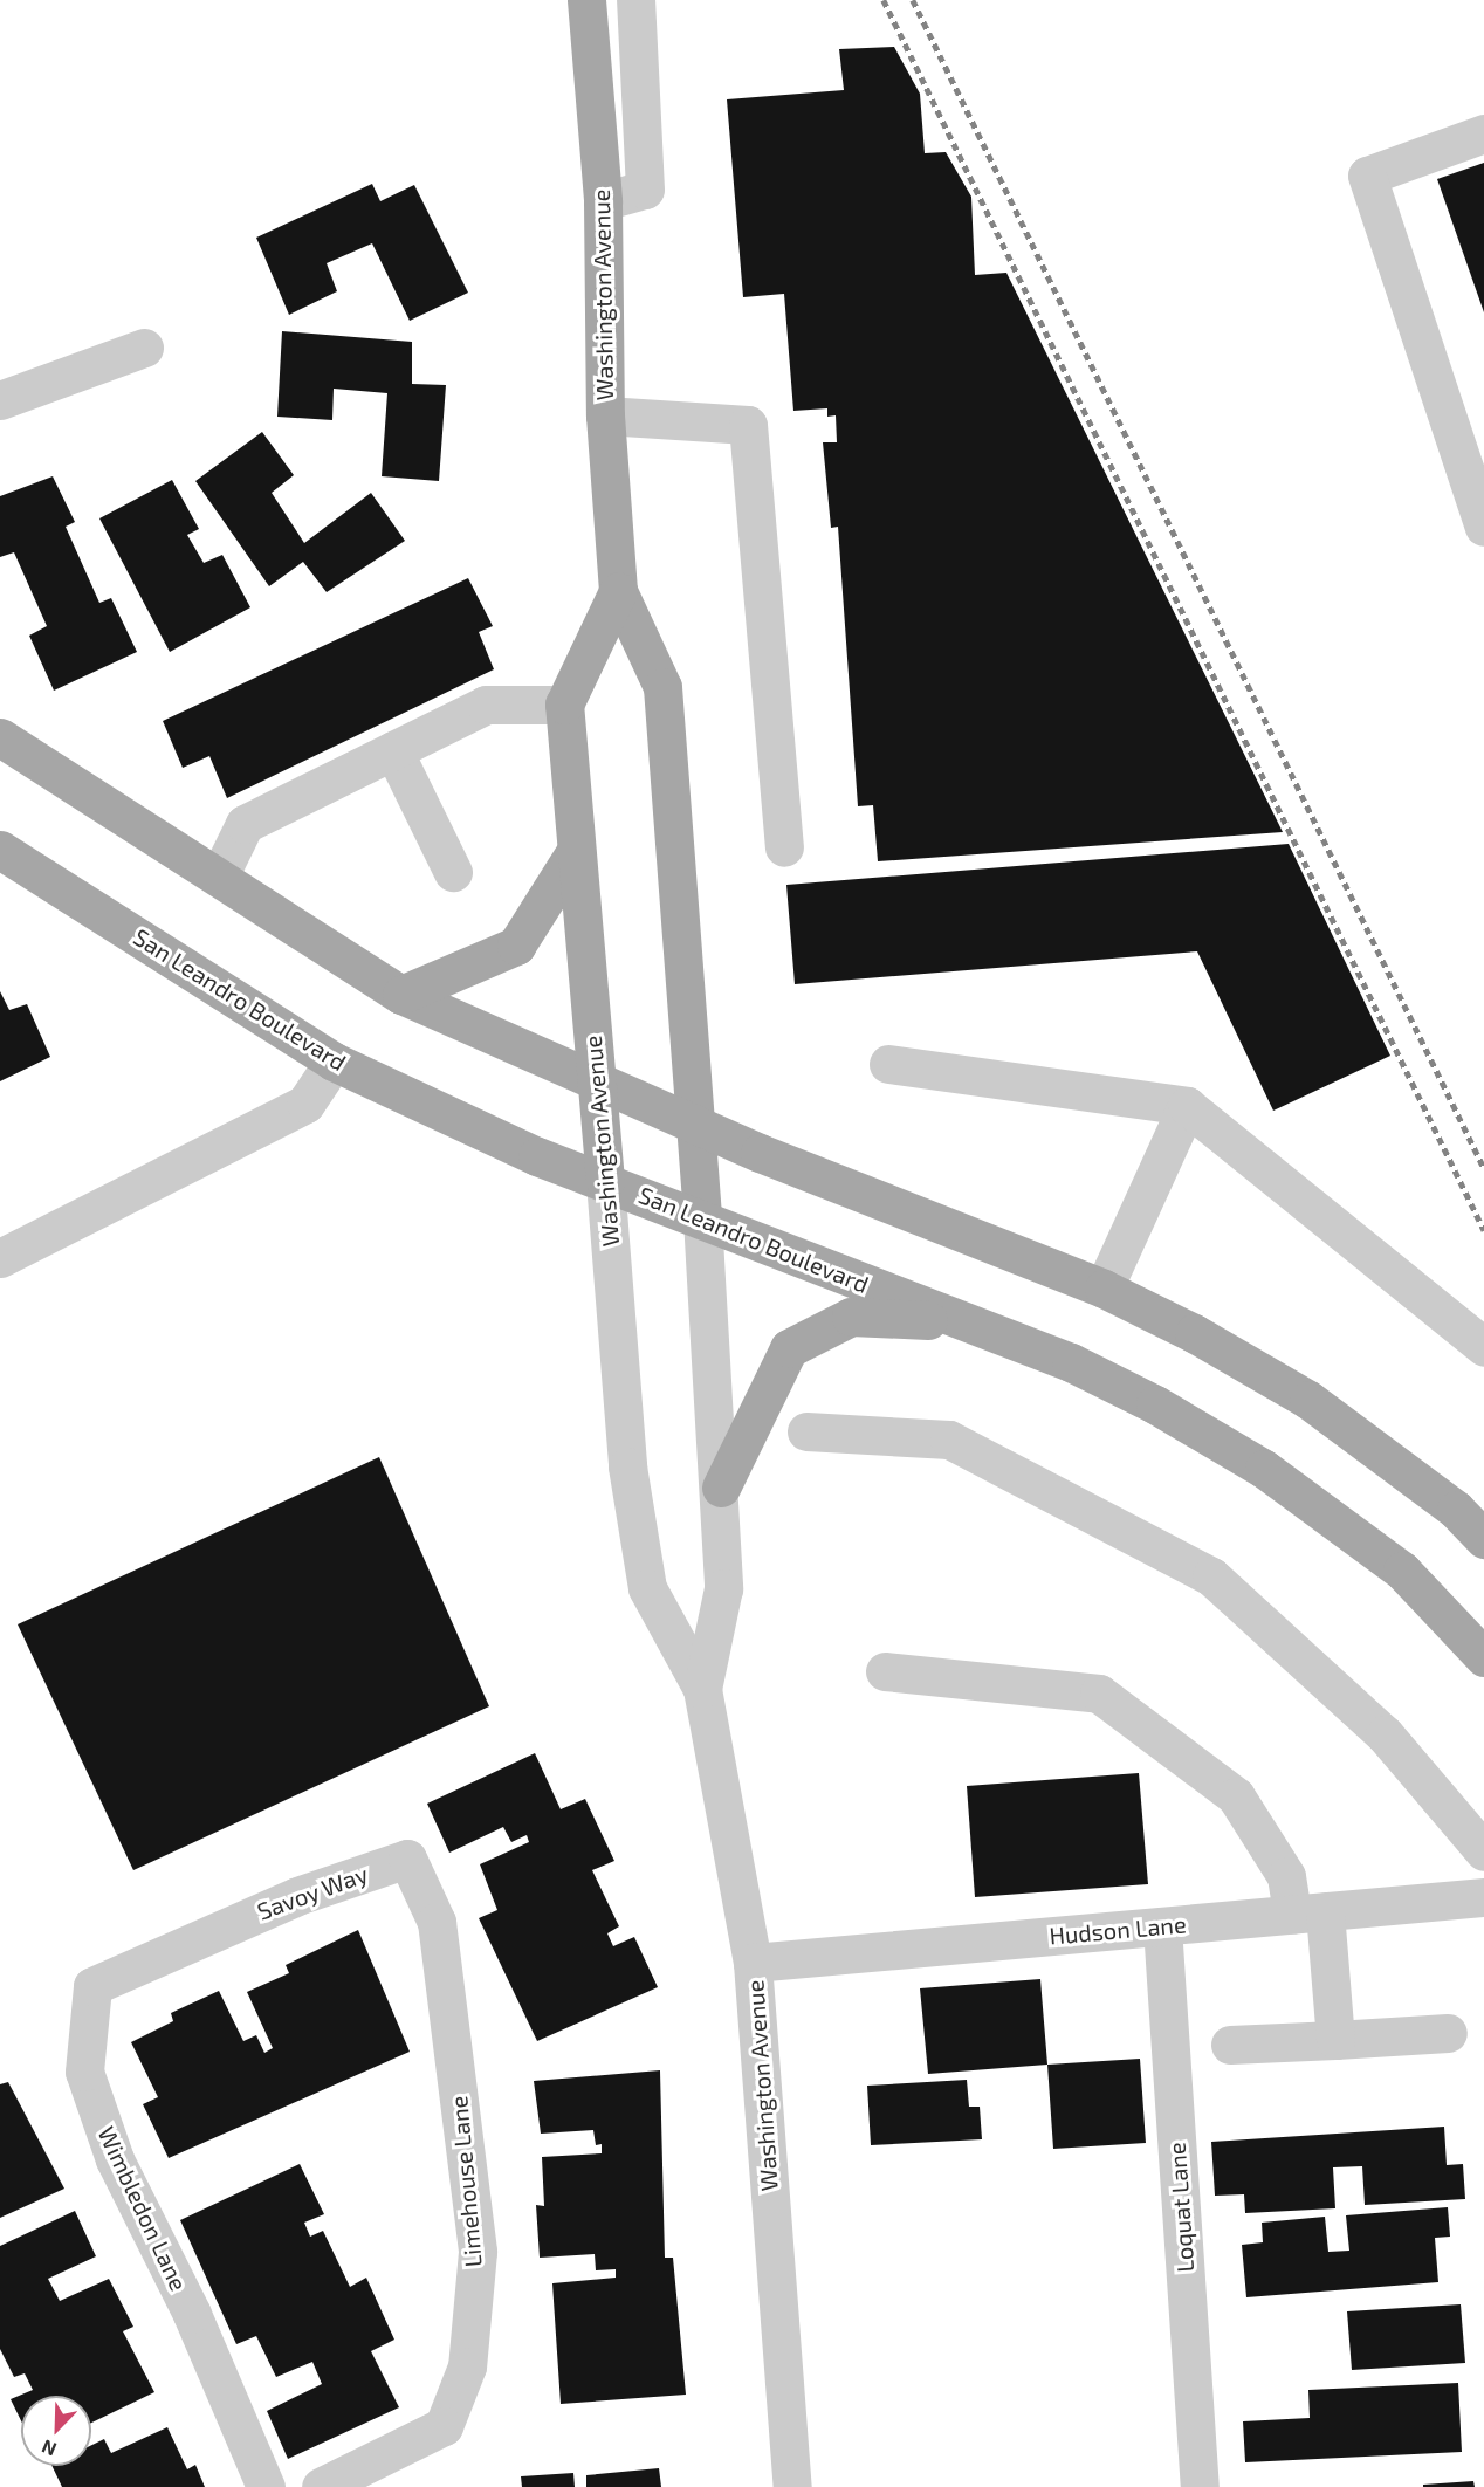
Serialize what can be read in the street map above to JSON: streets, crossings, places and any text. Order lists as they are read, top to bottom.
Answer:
{
  "streets": {
    "main road": ["Washington Avenue", "San Leandro Boulevard"],
    "street": [
      "Savoy Way",
      "Hudson Lane",
      "Limehouse Lane",
      "Loquat Lane",
      "Wimbledon Lane"
    ]
  },
  "crossings": [
    ["Washington Avenue", "San Leandro Boulevard"],
    ["Washington Avenue", "Hudson Lane"],
    ["Savoy Way", "Limehouse Lane"],
    ["Savoy Way", "Wimbledon Lane"],
    ["Hudson Lane", "Loquat Lane"]
  ],
  "north": "bottom left"
}
